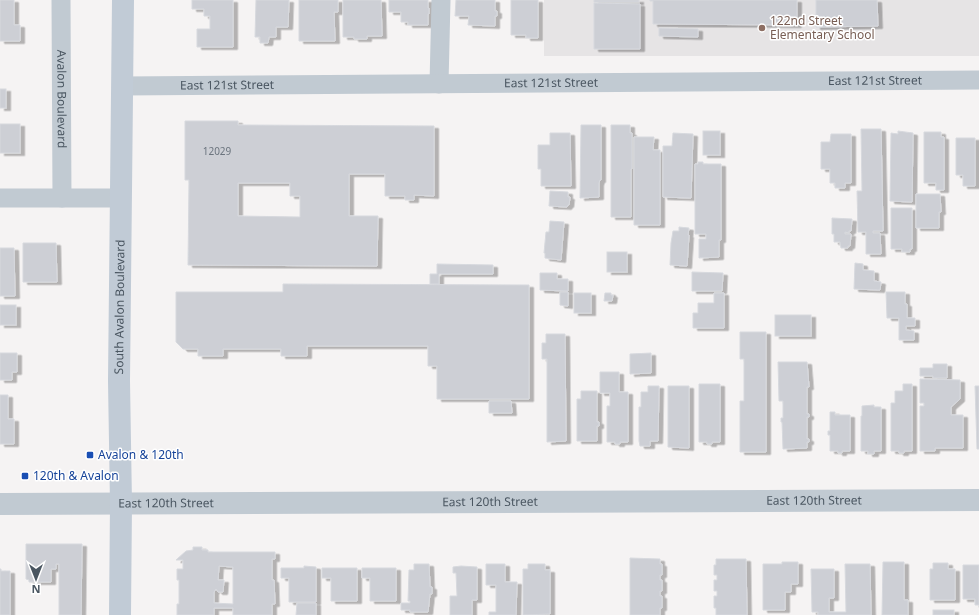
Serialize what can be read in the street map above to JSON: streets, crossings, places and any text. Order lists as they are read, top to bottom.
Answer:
{
  "streets": {
    "main road": ["South Avalon Boulevard"],
    "street": ["East 121st Street", "Avalon Boulevard", "East 120th Street"]
  },
  "crossings": [
    ["East 121st Street", "South Avalon Boulevard"],
    ["South Avalon Boulevard", "East 120th Street"]
  ],
  "places": {
    "other": ["122nd Street Elementary School"],
    "transit": ["Avalon & 120th", "120th & Avalon"]
  },
  "house_numbers": ["12029"],
  "north": "bottom"
}
